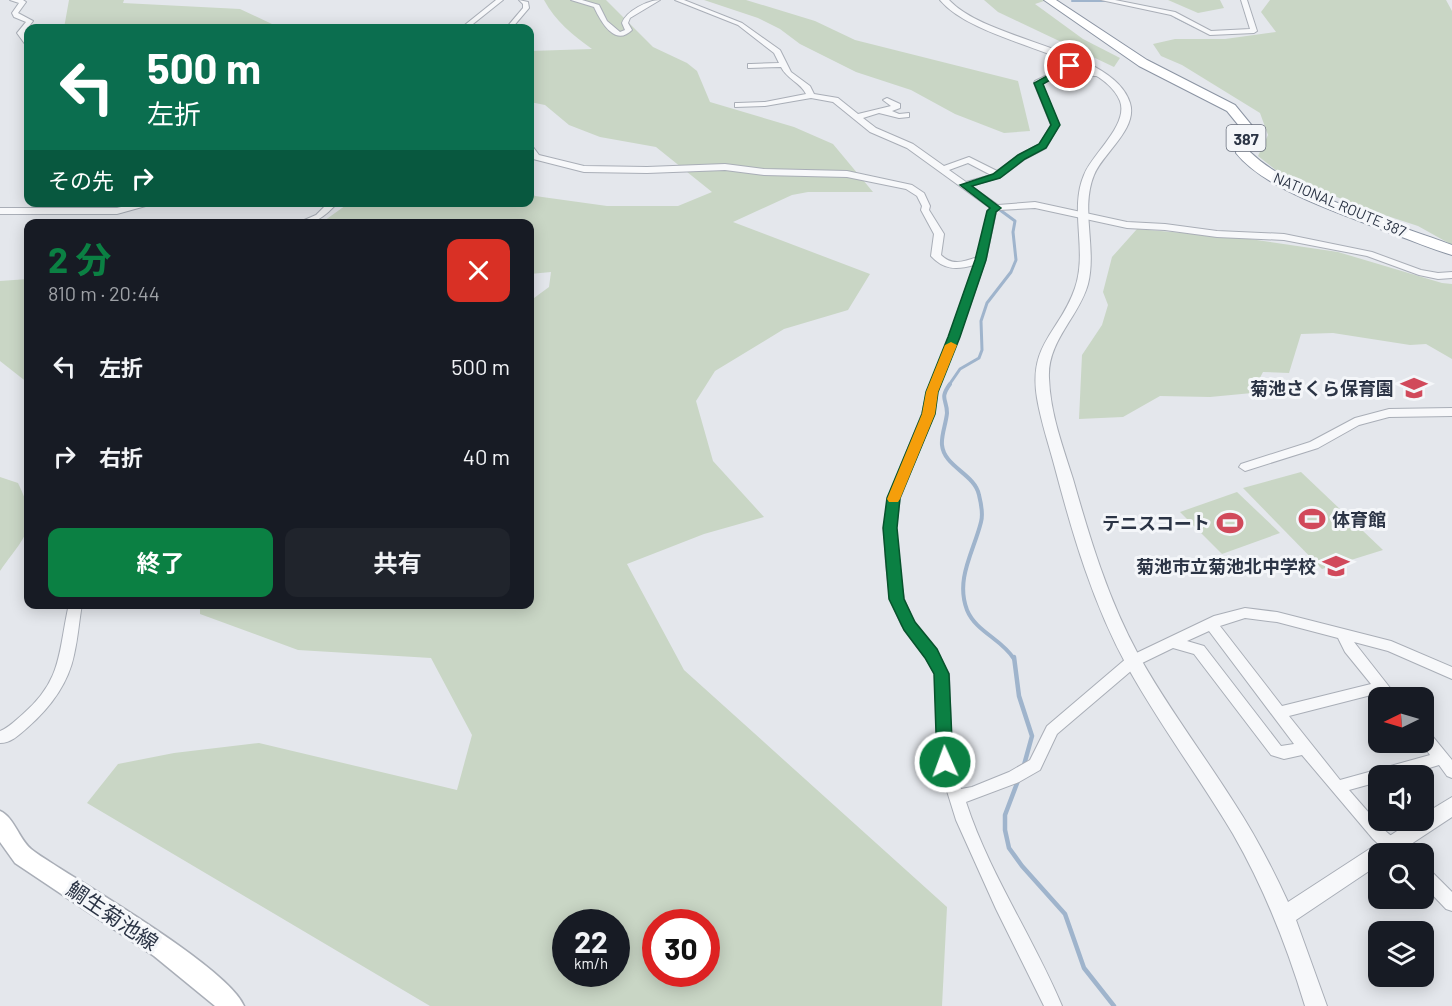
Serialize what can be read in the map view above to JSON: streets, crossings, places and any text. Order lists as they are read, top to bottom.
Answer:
{
  "streets": {
    "highway": ["387", "NATIONAL ROUTE 387"],
    "main road": ["鯛生菊池線"]
  },
  "places": {
    "school or university": ["菊池さくら保育園", "菊池市立菊池北中学校"],
    "sports": ["体育館", "テニスコート"]
  },
  "north": "left",
  "page": {
    "turn": ["500 m", "左折"],
    "then": "その先",
    "heading": ["2 分", "810 m · 20:44"],
    "list": [
      {
        "name": "左折",
        "value": "500 m"
      },
      {
        "name": "右折",
        "value": "40 m"
      }
    ],
    "buttons": ["終了", "共有"],
    "speed": "22 km/h",
    "limit": "30"
  }
}
